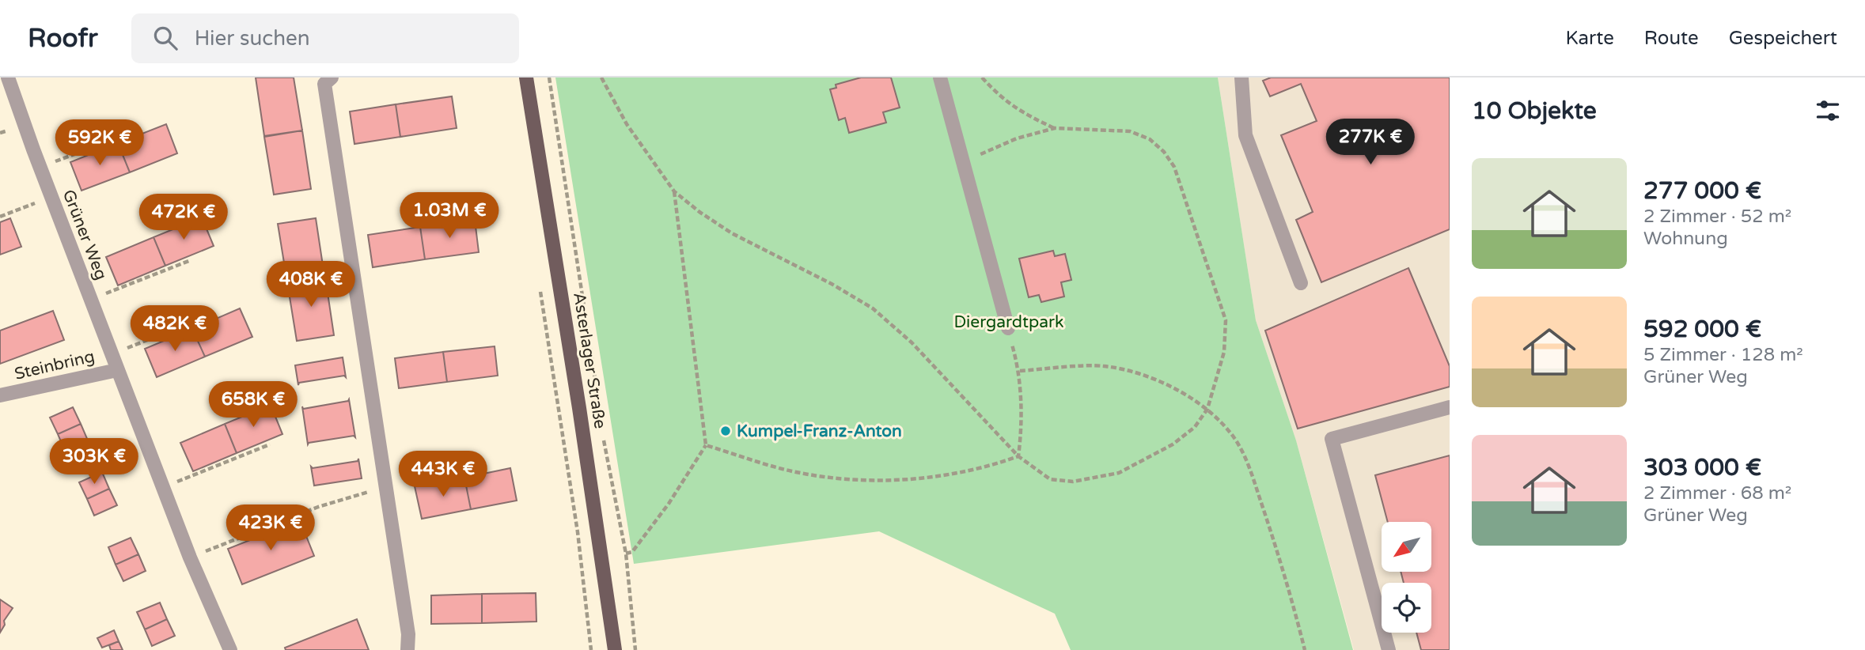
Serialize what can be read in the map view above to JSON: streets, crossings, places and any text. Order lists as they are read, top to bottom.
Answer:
{
  "streets": {
    "main road": ["Asterlager Straße"],
    "street": ["Grüner Weg", "Steinbring"]
  },
  "crossings": [
    ["Grüner Weg", "Steinbring"]
  ],
  "parks": ["Diergardtpark"],
  "places": ["Kumpel-Franz-Anton"],
  "north": "bottom left",
  "page": {
    "header": "Roofr",
    "search": "Hier suchen",
    "nav": ["Karte", "Route", "Gespeichert"],
    "heading": "10 Objekte",
    "price": [
      "277K €",
      "592K €",
      "1.03M €",
      "472K €",
      "408K €",
      "482K €",
      "658K €",
      "303K €",
      "443K €",
      "423K €"
    ],
    "list": [
      {
        "name": "277 000 €",
        "note": "2 Zimmer · 52 m² · Wohnung"
      },
      {
        "name": "592 000 €",
        "note": "5 Zimmer · 128 m² · Grüner Weg"
      },
      {
        "name": "303 000 €",
        "note": "2 Zimmer · 68 m² · Grüner Weg"
      }
    ]
  }
}
